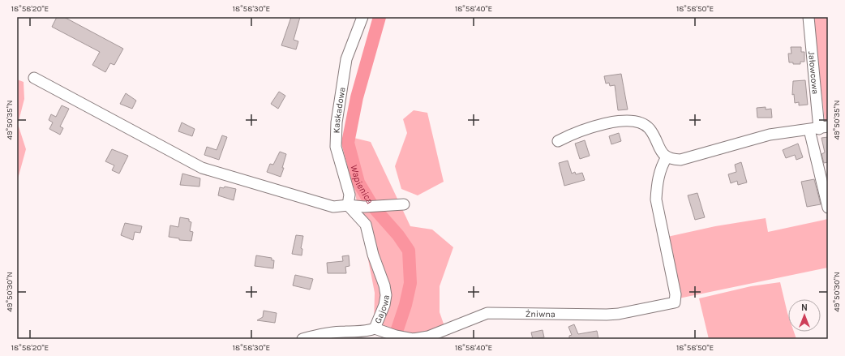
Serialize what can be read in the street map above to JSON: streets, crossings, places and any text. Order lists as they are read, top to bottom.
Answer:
{
  "streets": {
    "street": [
      "Jałowcowa",
      "Kaskadowa",
      "Gajowa",
      "Żniwna"
    ]
  },
  "crossings": [
    ["Kaskadowa", "Gajowa"],
    ["Gajowa", "Żniwna"]
  ],
  "water": ["Wapienica"],
  "north": "top",
  "coordinates": [
    "18°58'20\"E",
    "18°58'30\"E",
    "18°58'40\"E",
    "18°58'50\"E",
    "49°50'35\"N",
    "49°50'30\"N"
  ]
}
